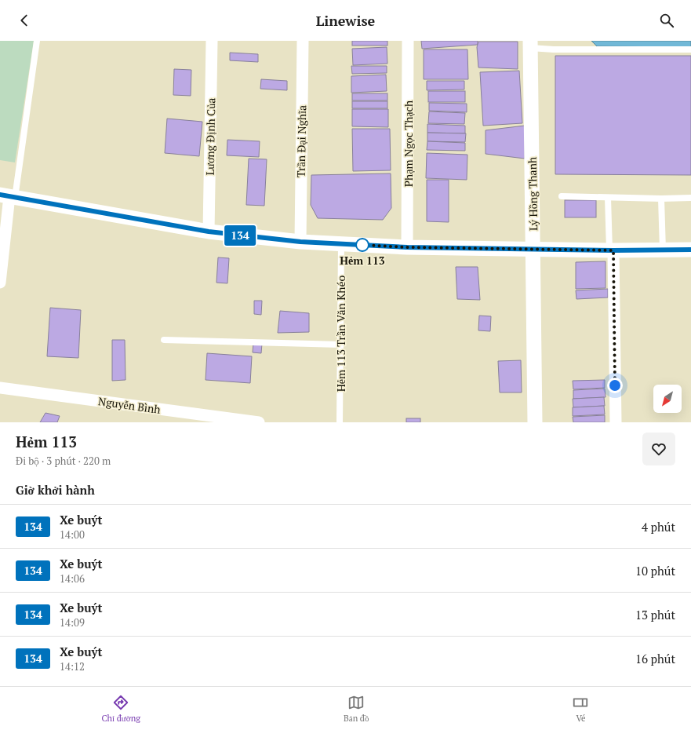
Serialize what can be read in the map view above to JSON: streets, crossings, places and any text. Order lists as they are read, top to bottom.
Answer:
{
  "streets": {
    "street": [
      "Lương Định Của",
      "Trần Đại Nghĩa",
      "Phạm Ngọc Thạch",
      "Lý Hồng Thanh",
      "Nguyễn Bình"
    ],
    "lane": ["Hẻm 113 Trần Văn Khéo"]
  },
  "places": ["Hẻm 113"],
  "lines": ["bus line 134"],
  "north": "bottom left",
  "page": {
    "header": "Linewise",
    "on_map": "134",
    "heading": [
      ["Hẻm 113", "Đi bộ · 3 phút · 220 m"],
      "Giờ khởi hành"
    ],
    "list": [
      {
        "mark": "134",
        "name": "Xe buýt",
        "note": "14:00",
        "value": "4 phút"
      },
      {
        "mark": "134",
        "name": "Xe buýt",
        "note": "14:06",
        "value": "10 phút"
      },
      {
        "mark": "134",
        "name": "Xe buýt",
        "note": "14:09",
        "value": "13 phút"
      },
      {
        "mark": "134",
        "name": "Xe buýt",
        "note": "14:12",
        "value": "16 phút"
      }
    ],
    "tabs": ["Chỉ đường", "Bản đồ", "Vé"]
  }
}
